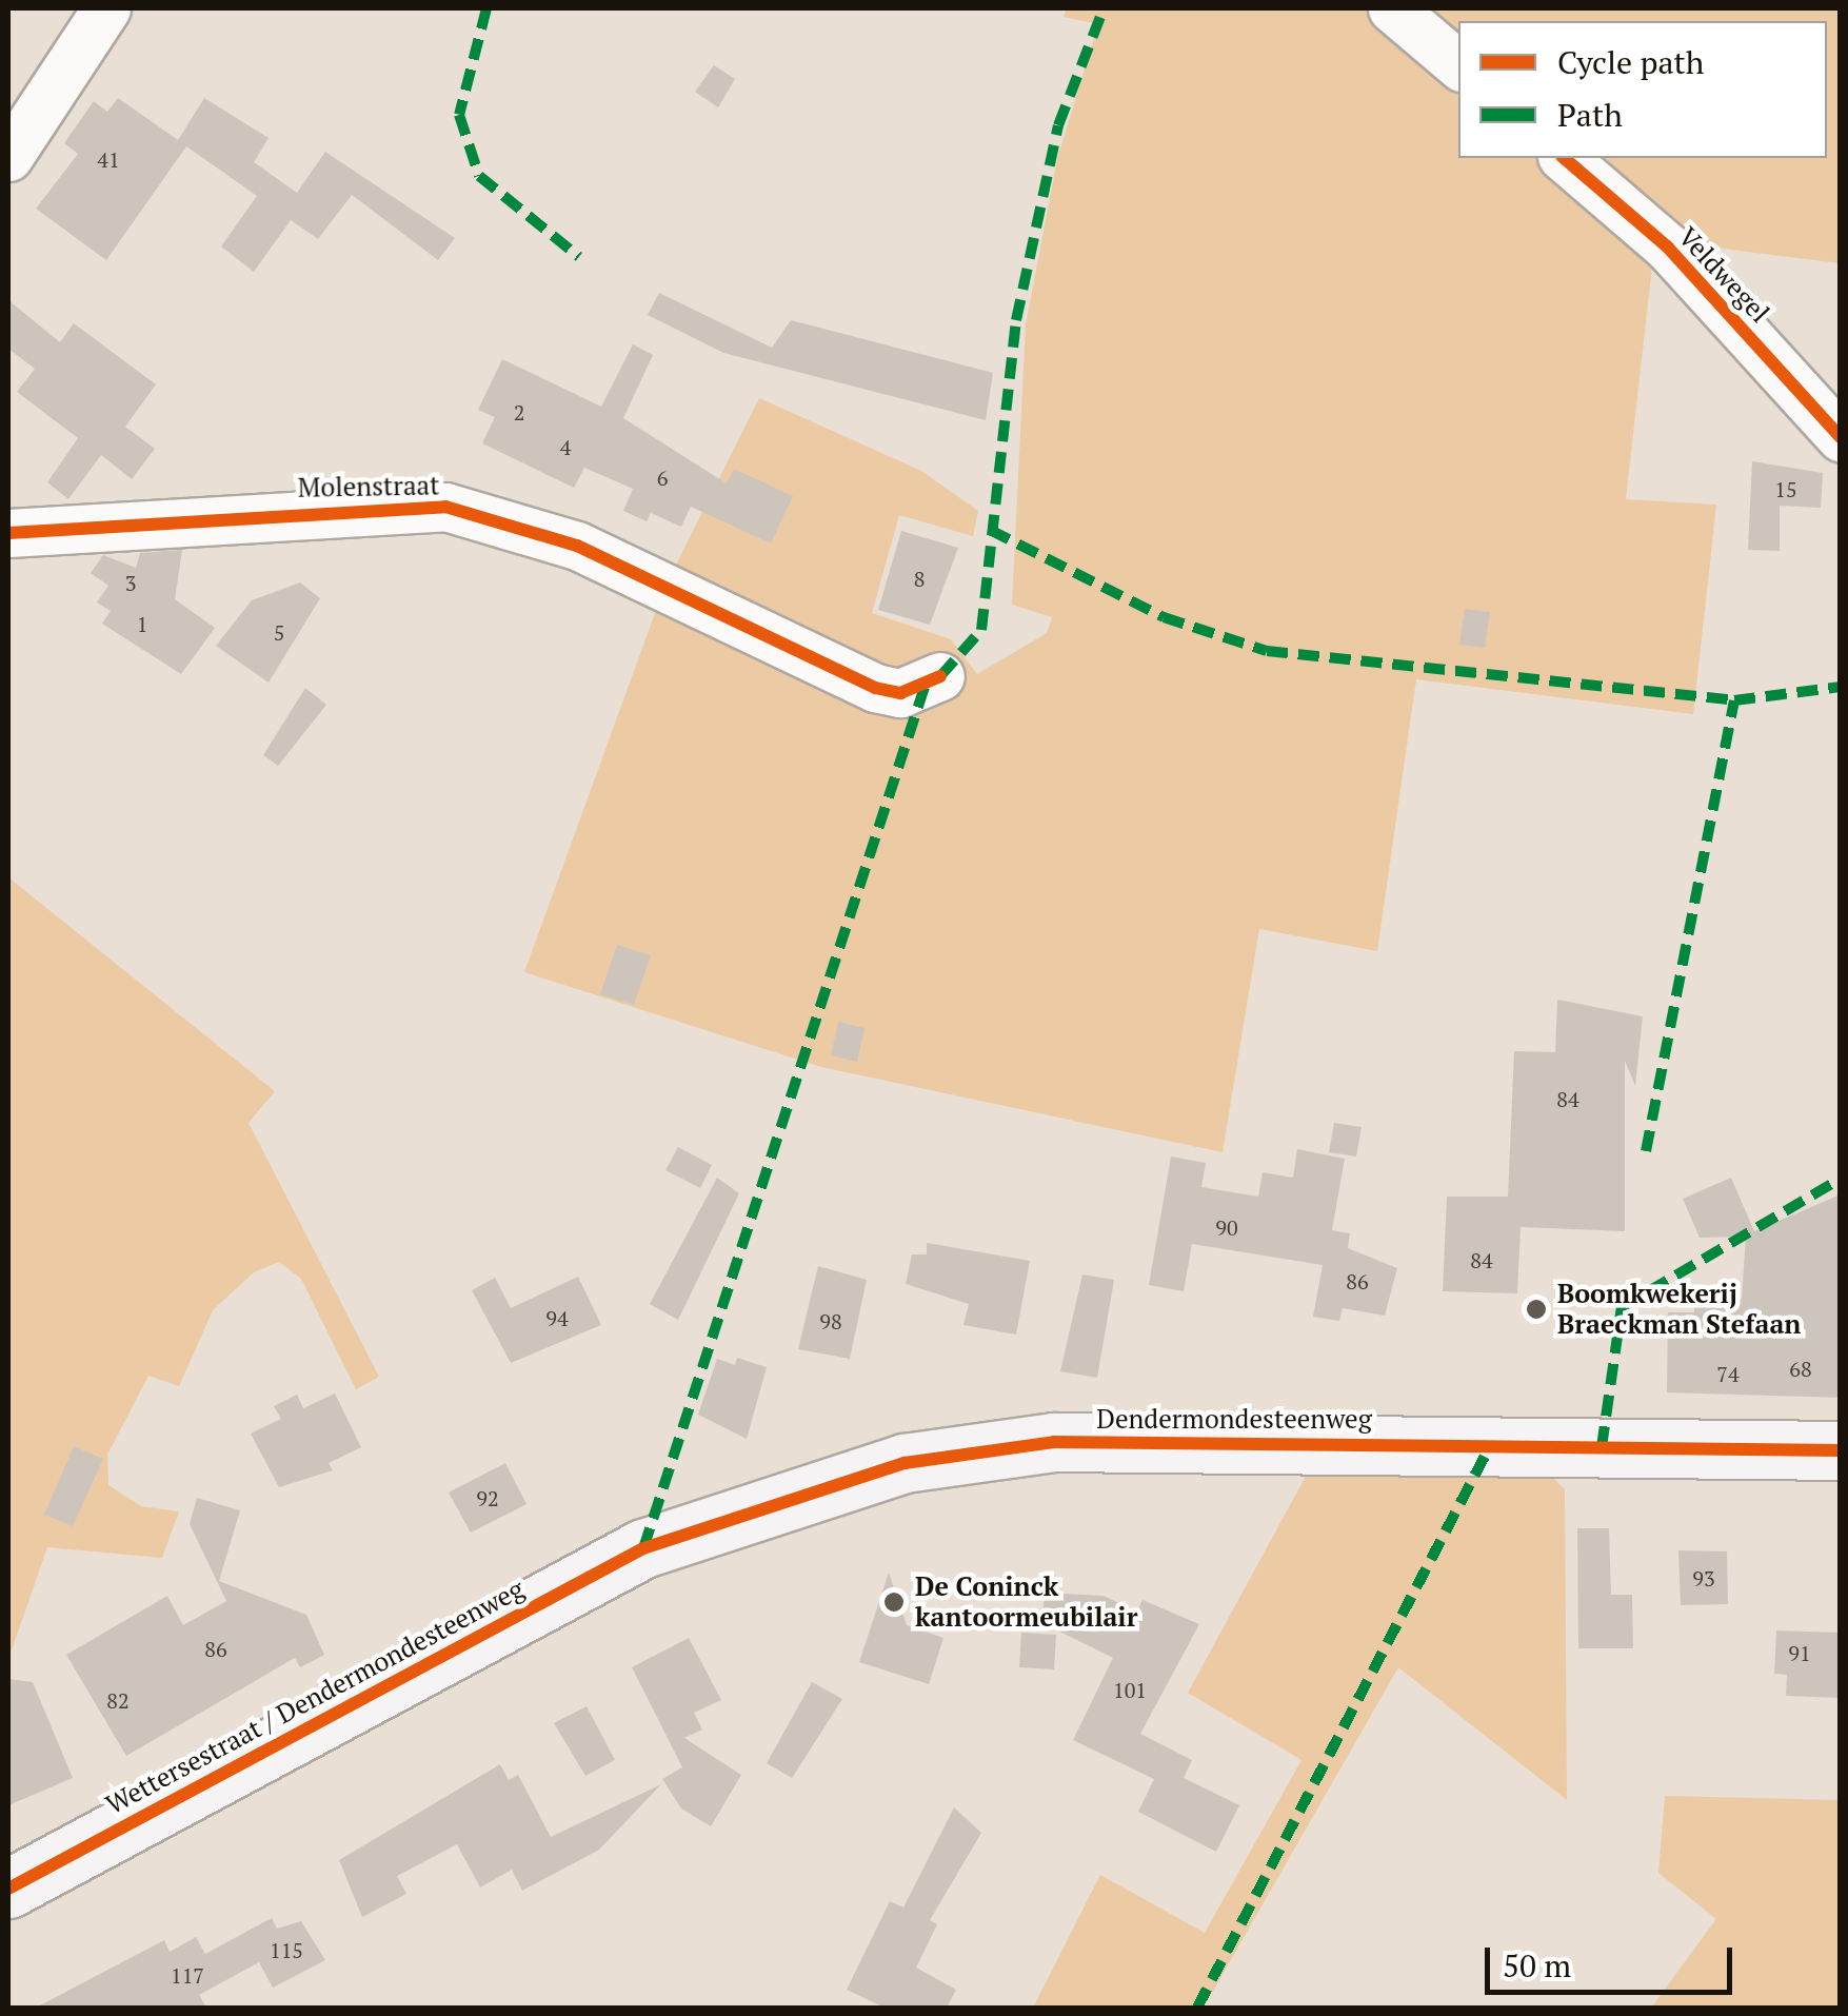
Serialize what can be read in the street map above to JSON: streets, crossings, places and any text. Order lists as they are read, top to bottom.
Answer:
{
  "streets": {
    "main road": ["Dendermondesteenweg", "Wettersestraat / Dendermondesteenweg"],
    "street": ["Veldwegel", "Molenstraat"]
  },
  "crossings": [
    ["Dendermondesteenweg", "Wettersestraat / Dendermondesteenweg"]
  ],
  "places": ["Boomkwekerij Braeckman Stefaan", "De Coninck kantoormeubilair"],
  "house_numbers": [
    "41",
    "2",
    "4",
    "6",
    "15",
    "8",
    "3",
    "1",
    "5",
    "84",
    "90",
    "84",
    "86",
    "94",
    "98",
    "68",
    "74",
    "92",
    "93",
    "86",
    "91",
    "101",
    "82",
    "115",
    "117"
  ],
  "legend": ["Cycle path", "Path"],
  "scale_bar": "50 m"
}
